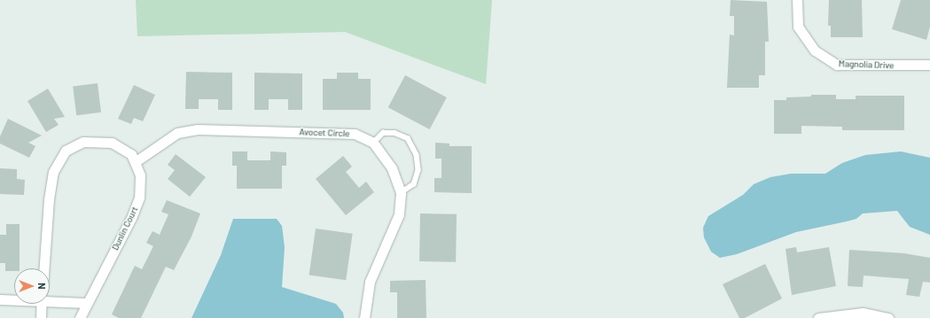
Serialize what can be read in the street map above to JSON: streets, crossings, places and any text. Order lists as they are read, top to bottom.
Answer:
{
  "streets": {
    "street": ["Magnolia Drive", "Avocet Circle", "Dunlin Court"]
  },
  "crossings": [
    ["Avocet Circle", "Dunlin Court"]
  ],
  "north": "right"
}
